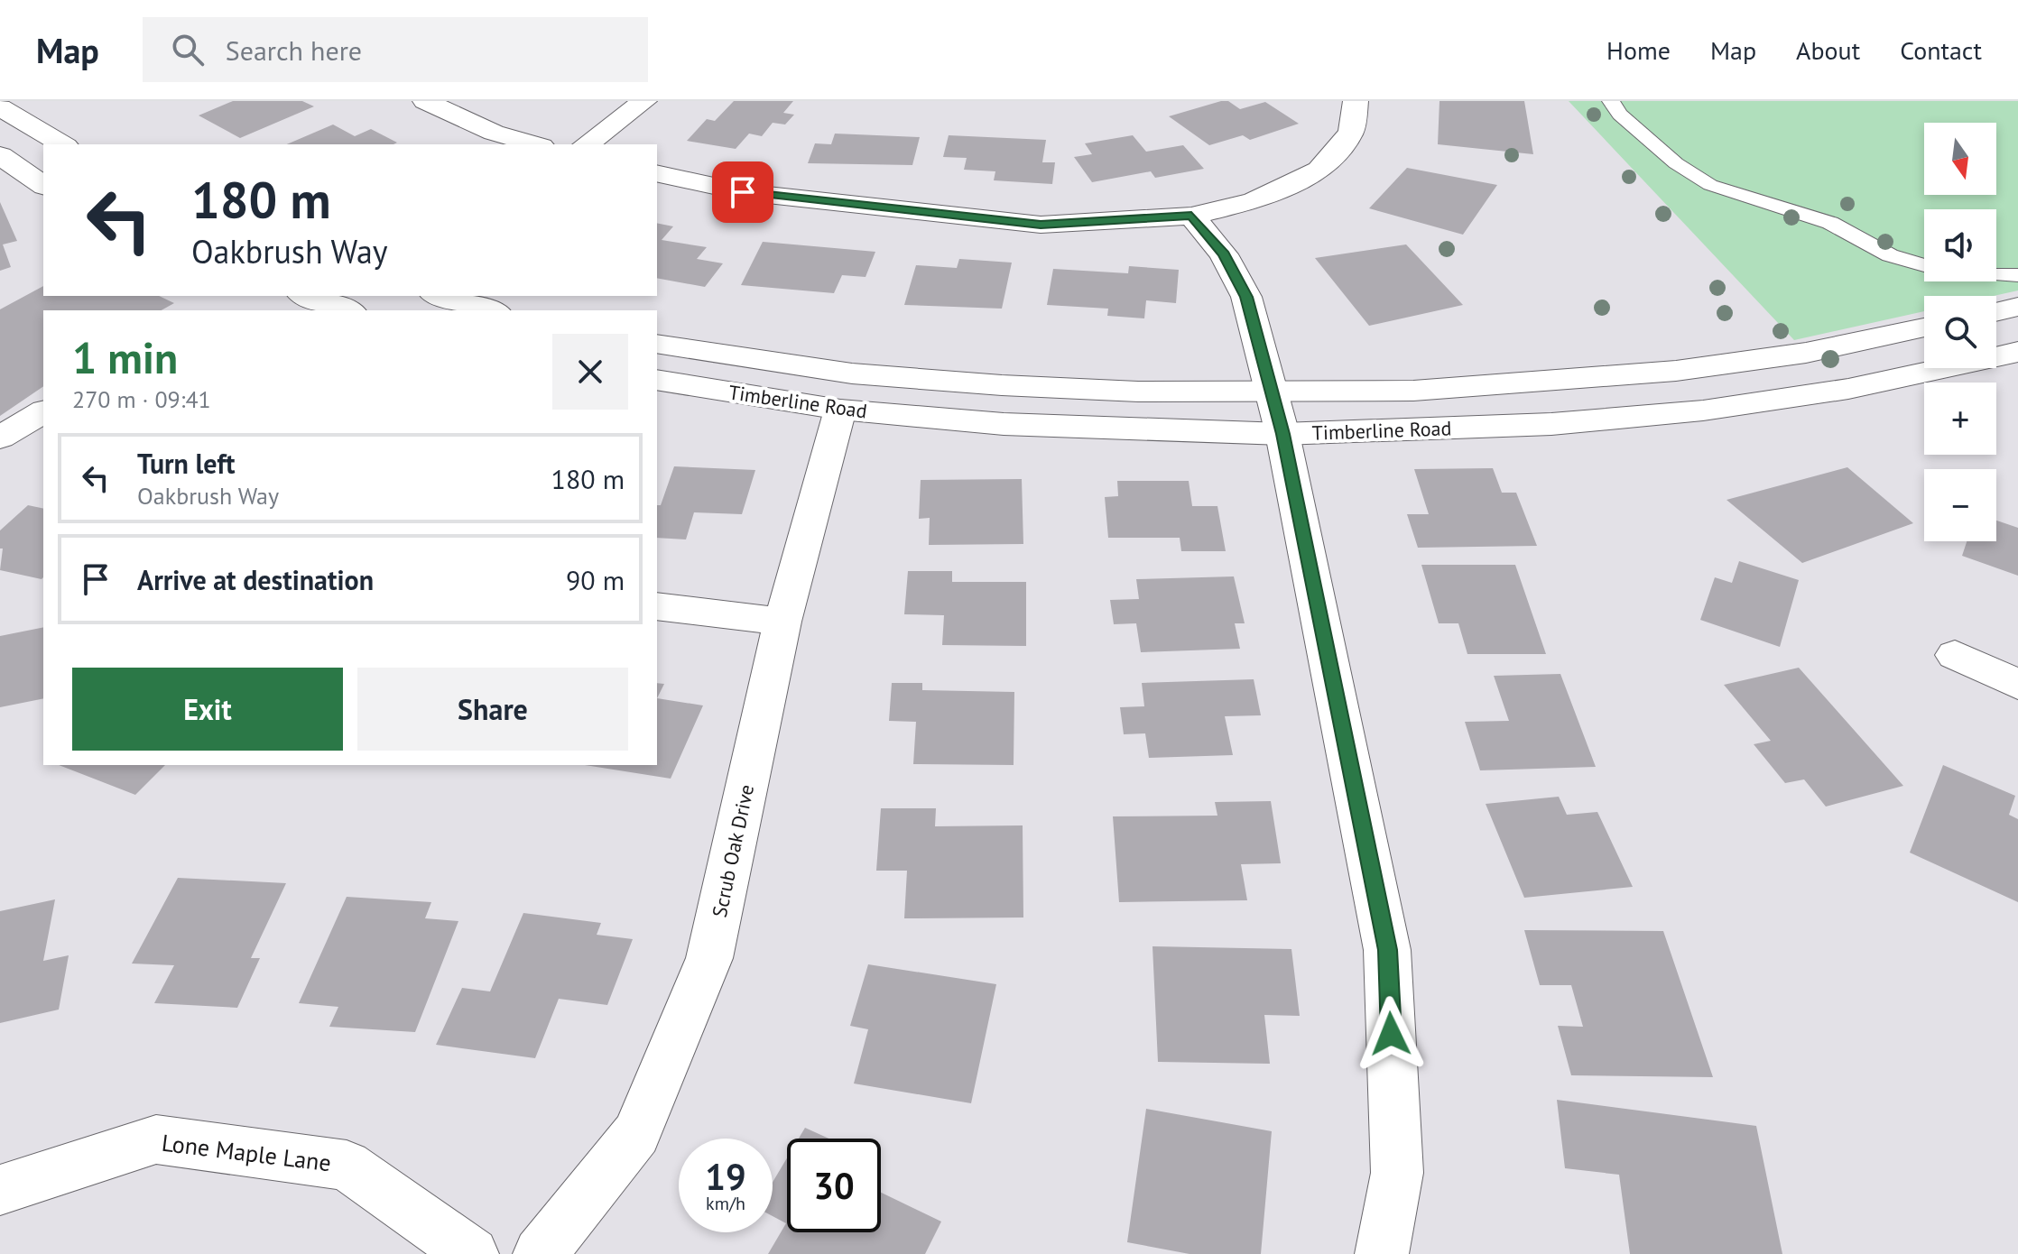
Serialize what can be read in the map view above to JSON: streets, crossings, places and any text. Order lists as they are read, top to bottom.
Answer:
{
  "streets": {
    "street": ["Timberline Road", "Scrub Oak Drive", "Lone Maple Lane"]
  },
  "crossings": [
    ["Timberline Road", "Scrub Oak Drive"]
  ],
  "north": "bottom",
  "page": {
    "header": "Map",
    "search": "Search here",
    "nav": [
      "Home",
      "Map",
      "About",
      "Contact"
    ],
    "map_buttons": ["+", "−"],
    "turn": ["180 m", "Oakbrush Way"],
    "heading": ["1 min", "270 m · 09:41"],
    "list": [
      {
        "name": "Turn left",
        "note": "Oakbrush Way",
        "value": "180 m"
      },
      {
        "name": "Arrive at destination",
        "value": "90 m"
      }
    ],
    "buttons": ["Exit", "Share"],
    "speed": "19 km/h",
    "limit": "30"
  }
}
